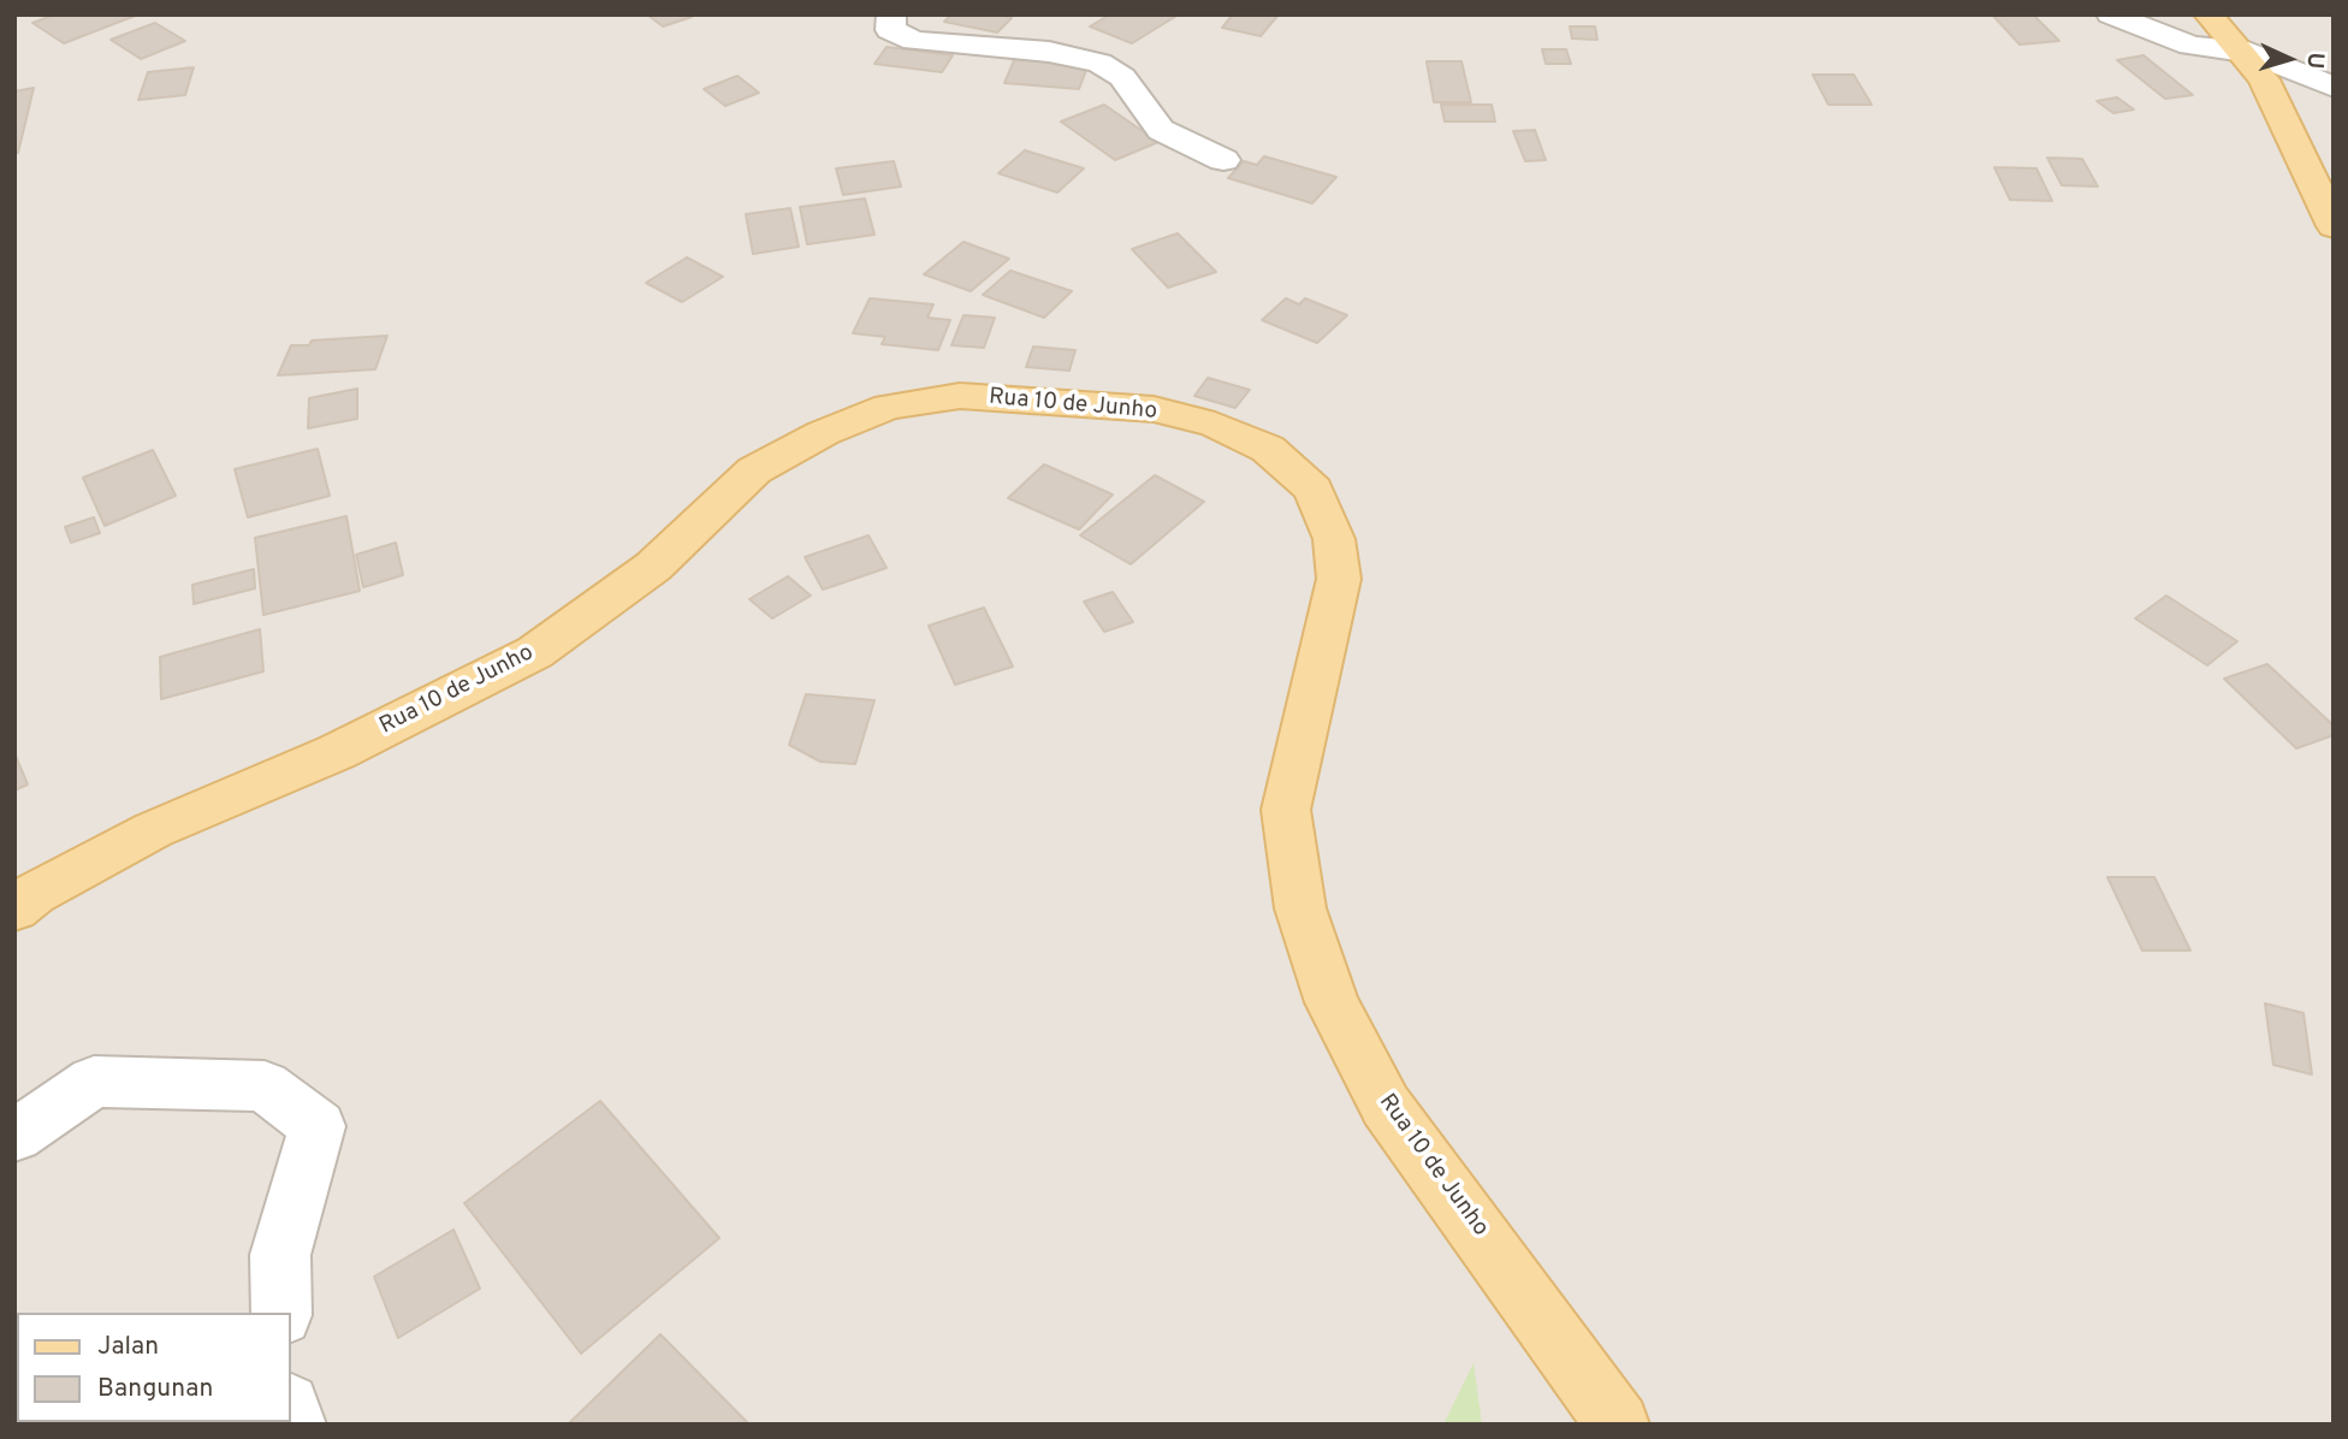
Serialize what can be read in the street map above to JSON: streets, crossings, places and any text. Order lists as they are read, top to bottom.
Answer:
{
  "streets": {
    "main road": ["Rua 10 de Junho"]
  },
  "legend": ["Jalan", "Bangunan"],
  "north": "right"
}
